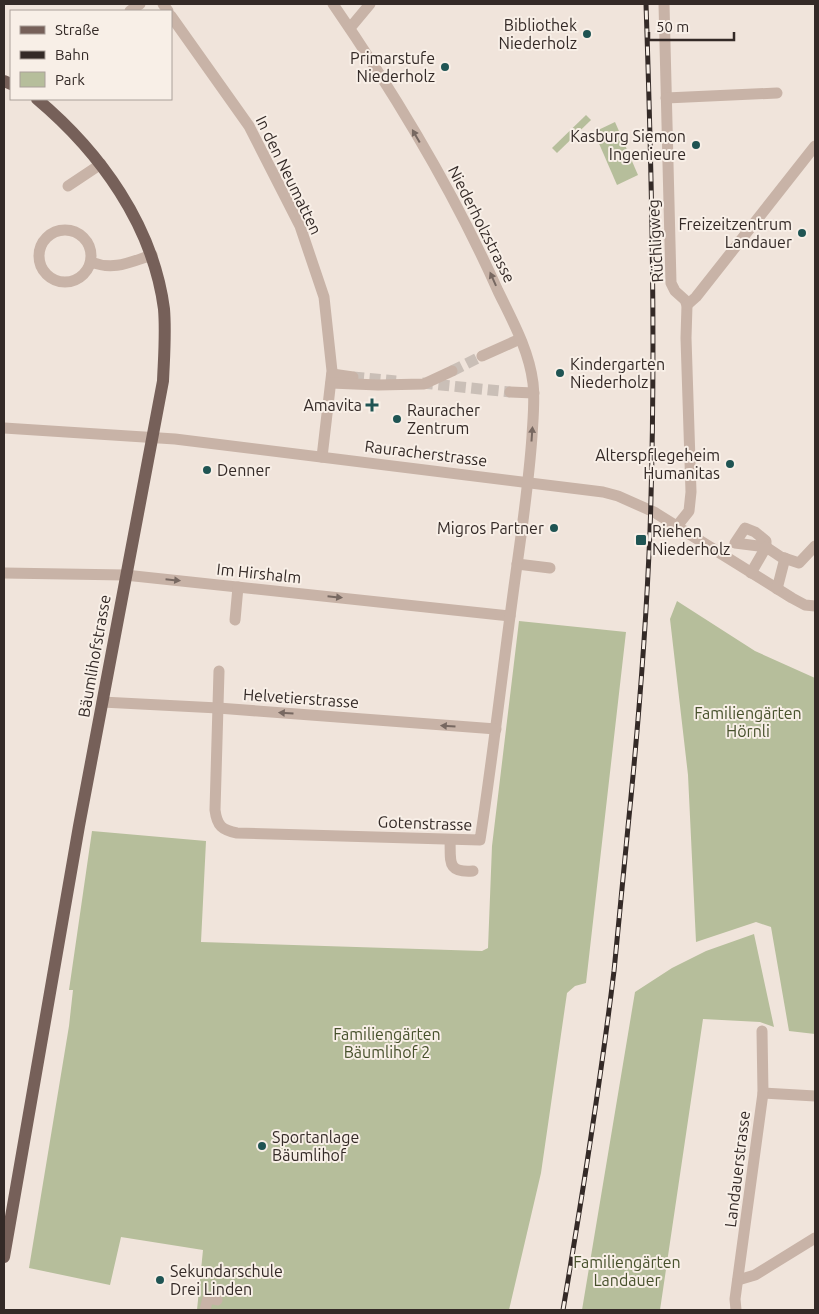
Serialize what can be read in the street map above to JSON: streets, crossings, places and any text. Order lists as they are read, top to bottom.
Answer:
{
  "streets": {
    "main road": ["Bäumlihofstrasse"],
    "street": [
      "In den Neumatten",
      "Niederholzstrasse",
      "Rüchligweg",
      "Rauracherstrasse",
      "Im Hirshalm",
      "Helvetierstrasse",
      "Gotenstrasse",
      "Landauerstrasse"
    ]
  },
  "crossings": [
    ["In den Neumatten", "Rauracherstrasse"],
    ["Niederholzstrasse", "Rauracherstrasse"],
    ["Niederholzstrasse", "Gotenstrasse"],
    ["Rauracherstrasse", "Bäumlihofstrasse"],
    ["Rauracherstrasse", "Gotenstrasse"],
    ["Im Hirshalm", "Bäumlihofstrasse"],
    ["Im Hirshalm", "Gotenstrasse"],
    ["Bäumlihofstrasse", "Helvetierstrasse"],
    ["Helvetierstrasse", "Gotenstrasse"]
  ],
  "one_way": ["Niederholzstrasse", "Im Hirshalm", "Helvetierstrasse"],
  "parks": ["Familiengärten Hörnli", "Familiengärten Bäumlihof 2", "Familiengärten Landauer"],
  "places": {
    "other": [
      "Bibliothek Niederholz",
      "Primarstufe Niederholz",
      "Kasburg Siemon Ingenieure",
      "Freizeitzentrum Landauer",
      "Kindergarten Niederholz",
      "Rauracher Zentrum",
      "Alterspflegeheim Humanitas",
      "Denner",
      "Migros Partner",
      "Sportanlage Bäumlihof",
      "Sekundarschule Drei Linden"
    ],
    "health": ["Amavita"],
    "transit": ["Riehen Niederholz"]
  },
  "legend": ["Straße", "Bahn", "Park"],
  "scale_bar": "50 m"
}
